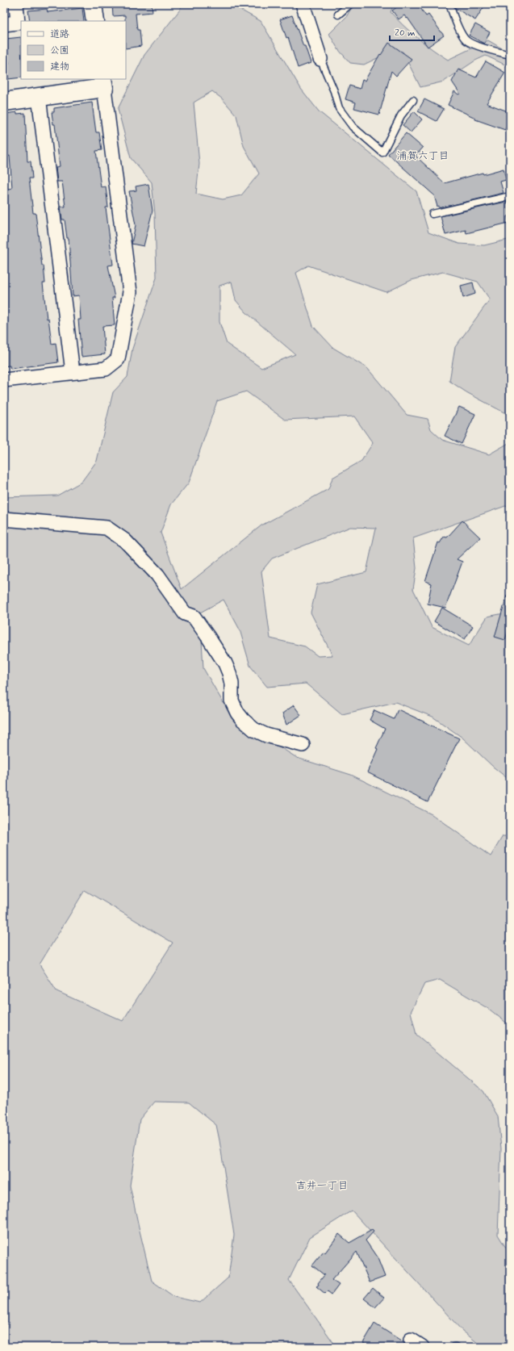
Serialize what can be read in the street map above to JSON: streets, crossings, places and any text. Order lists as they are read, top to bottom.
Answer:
{
  "districts": ["浦賀六丁目", "吉井一丁目"],
  "legend": ["道路", "公園", "建物"],
  "scale_bar": "20 m"
}
